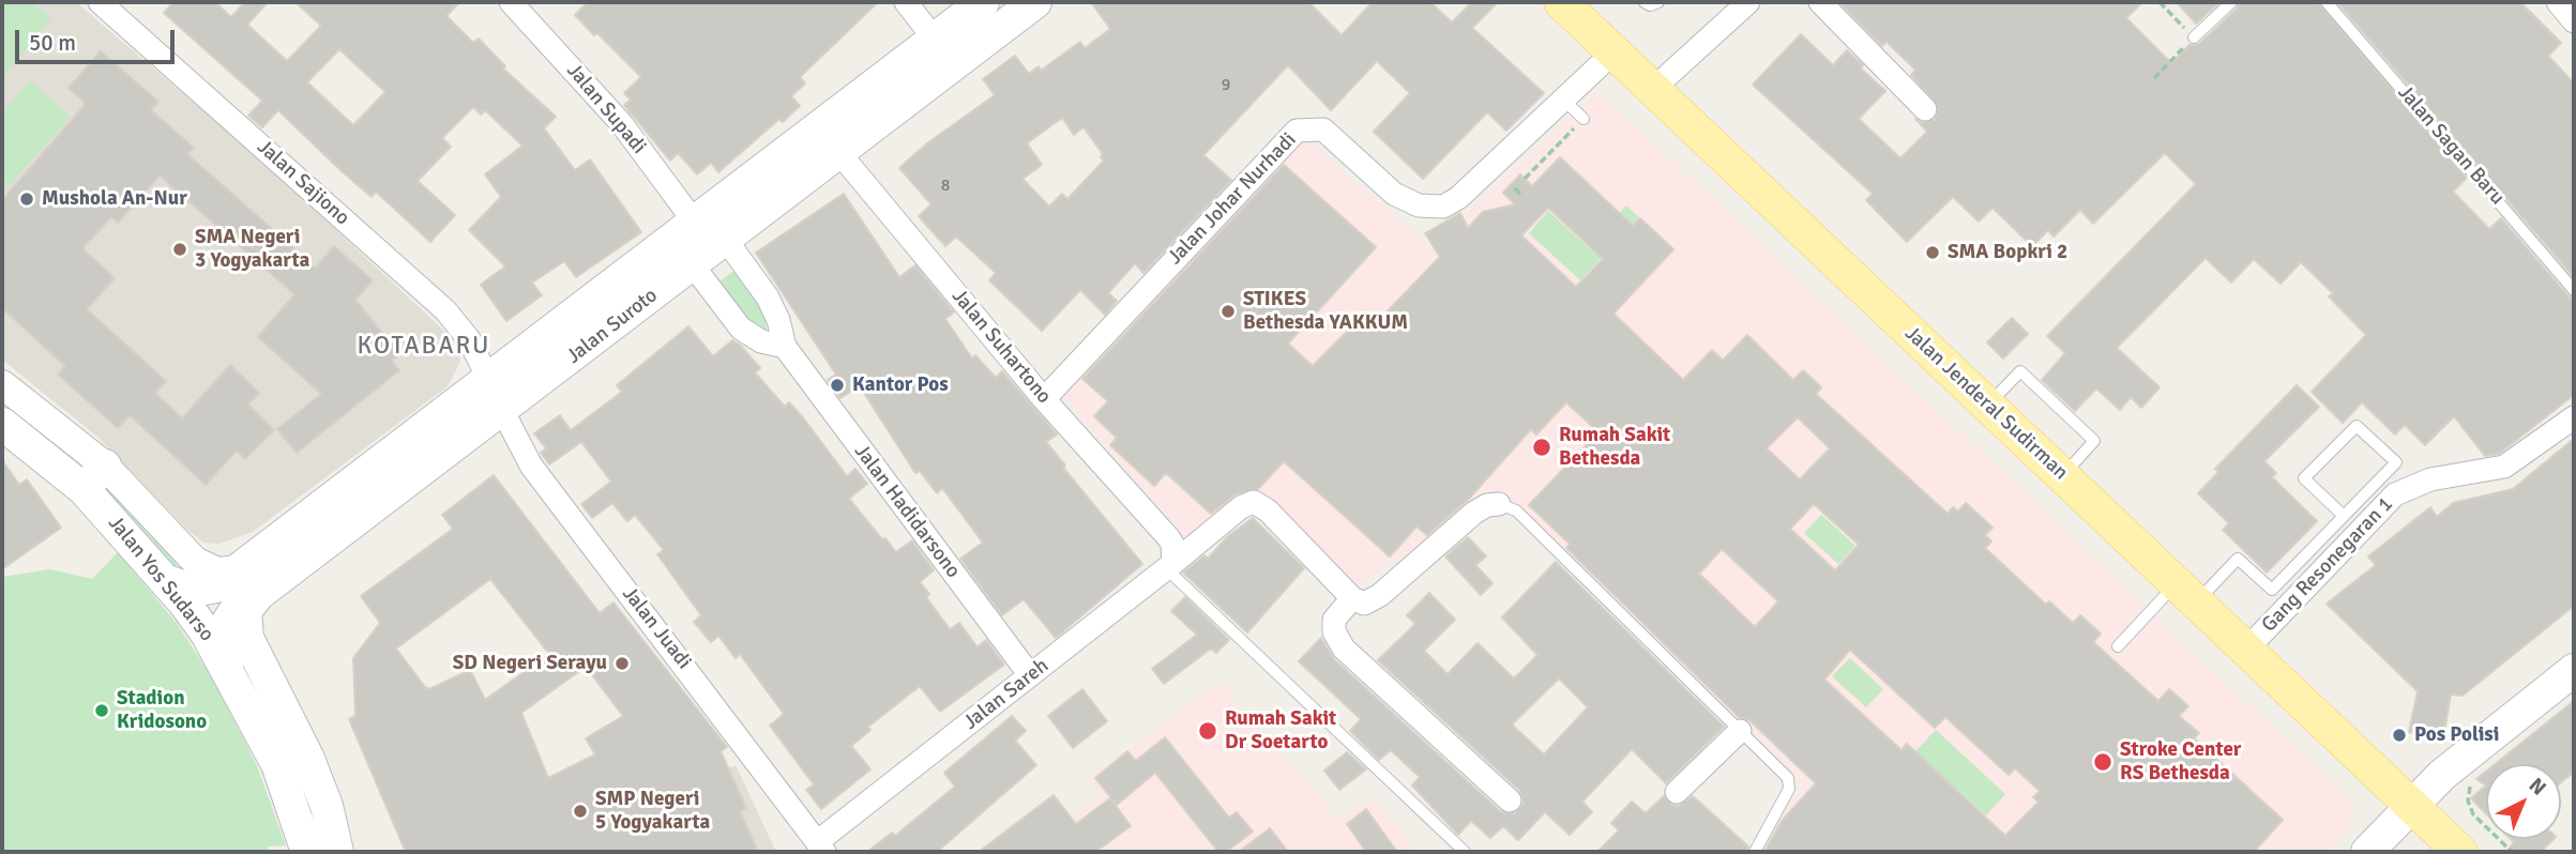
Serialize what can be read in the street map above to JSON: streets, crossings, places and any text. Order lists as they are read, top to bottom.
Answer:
{
  "streets": {
    "main road": ["Jalan Suroto", "Jalan Jenderal Sudirman", "Jalan Yos Sudarso"],
    "street": [
      "Jalan Supadi",
      "Jalan Sajiono",
      "Jalan Johar Nurhadi",
      "Jalan Suhartono",
      "Jalan Hadidarsono",
      "Gang Resonegaran 1",
      "Jalan Juadi",
      "Jalan Sareh"
    ],
    "lane": ["Jalan Sagan Baru"]
  },
  "crossings": [
    ["Jalan Supadi", "Jalan Suroto"],
    ["Jalan Supadi", "Jalan Hadidarsono"],
    ["Jalan Sajiono", "Jalan Suroto"],
    ["Jalan Johar Nurhadi", "Jalan Suhartono"],
    ["Jalan Johar Nurhadi", "Jalan Jenderal Sudirman"],
    ["Jalan Suroto", "Jalan Suhartono"],
    ["Jalan Suroto", "Jalan Hadidarsono"],
    ["Jalan Suroto", "Jalan Yos Sudarso"],
    ["Jalan Suroto", "Jalan Juadi"],
    ["Jalan Suhartono", "Jalan Sareh"],
    ["Jalan Jenderal Sudirman", "Gang Resonegaran 1"],
    ["Jalan Hadidarsono", "Jalan Sareh"],
    ["Jalan Juadi", "Jalan Sareh"]
  ],
  "districts": ["KOTABARU"],
  "places": [
    "Mushola An-Nur",
    "SMA Negeri 3 Yogyakarta",
    "SMA Bopkri 2",
    "STIKES Bethesda YAKKUM",
    "Kantor Pos",
    "Rumah Sakit Bethesda",
    "SD Negeri Serayu",
    "Stadion Kridosono",
    "Rumah Sakit Dr Soetarto",
    "Pos Polisi",
    "Stroke Center RS Bethesda",
    "SMP Negeri 5 Yogyakarta"
  ],
  "house_numbers": ["9", "8"],
  "scale_bar": "50 m",
  "north": "top right"
}
